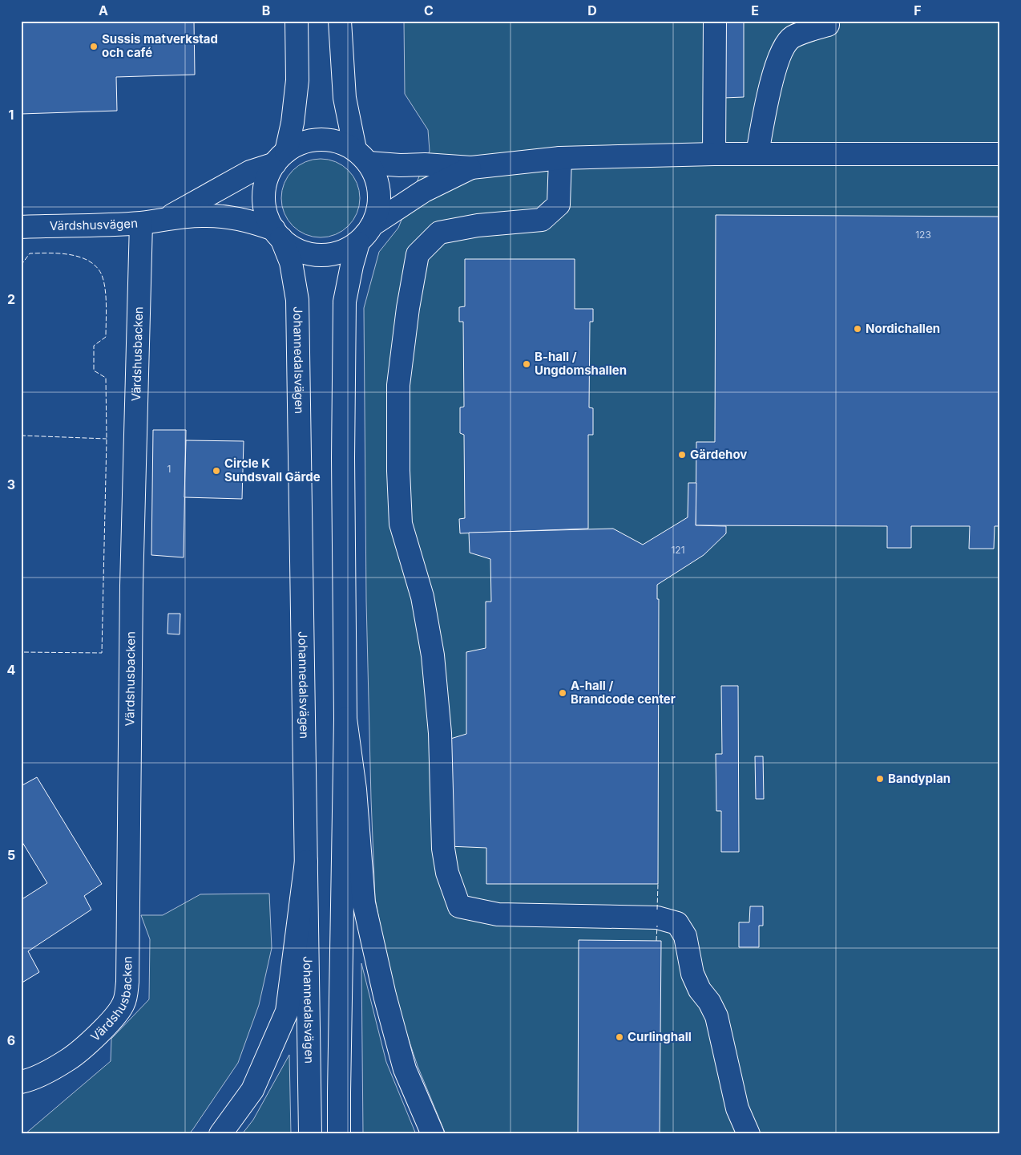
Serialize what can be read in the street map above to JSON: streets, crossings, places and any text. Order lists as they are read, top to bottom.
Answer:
{
  "streets": {
    "main road": ["Värdshusvägen", "Värdshusbacken", "Johannedalsvägen"]
  },
  "crossings": [
    ["Värdshusvägen", "Värdshusbacken"],
    ["Värdshusvägen", "Johannedalsvägen"]
  ],
  "places": [
    "Sussis matverkstad och café",
    "Nordichallen",
    "B-hall / Ungdomshallen",
    "Gärdehov",
    "Circle K Sundsvall Gärde",
    "A-hall / Brandcode center",
    "Bandyplan",
    "Curlinghall"
  ],
  "house_numbers": ["123", "1", "121"],
  "grid": {
    "columns": [
      "A",
      "B",
      "C",
      "D",
      "E",
      "F"
    ],
    "rows": [
      "1",
      "2",
      "3",
      "4",
      "5",
      "6"
    ]
  }
}
